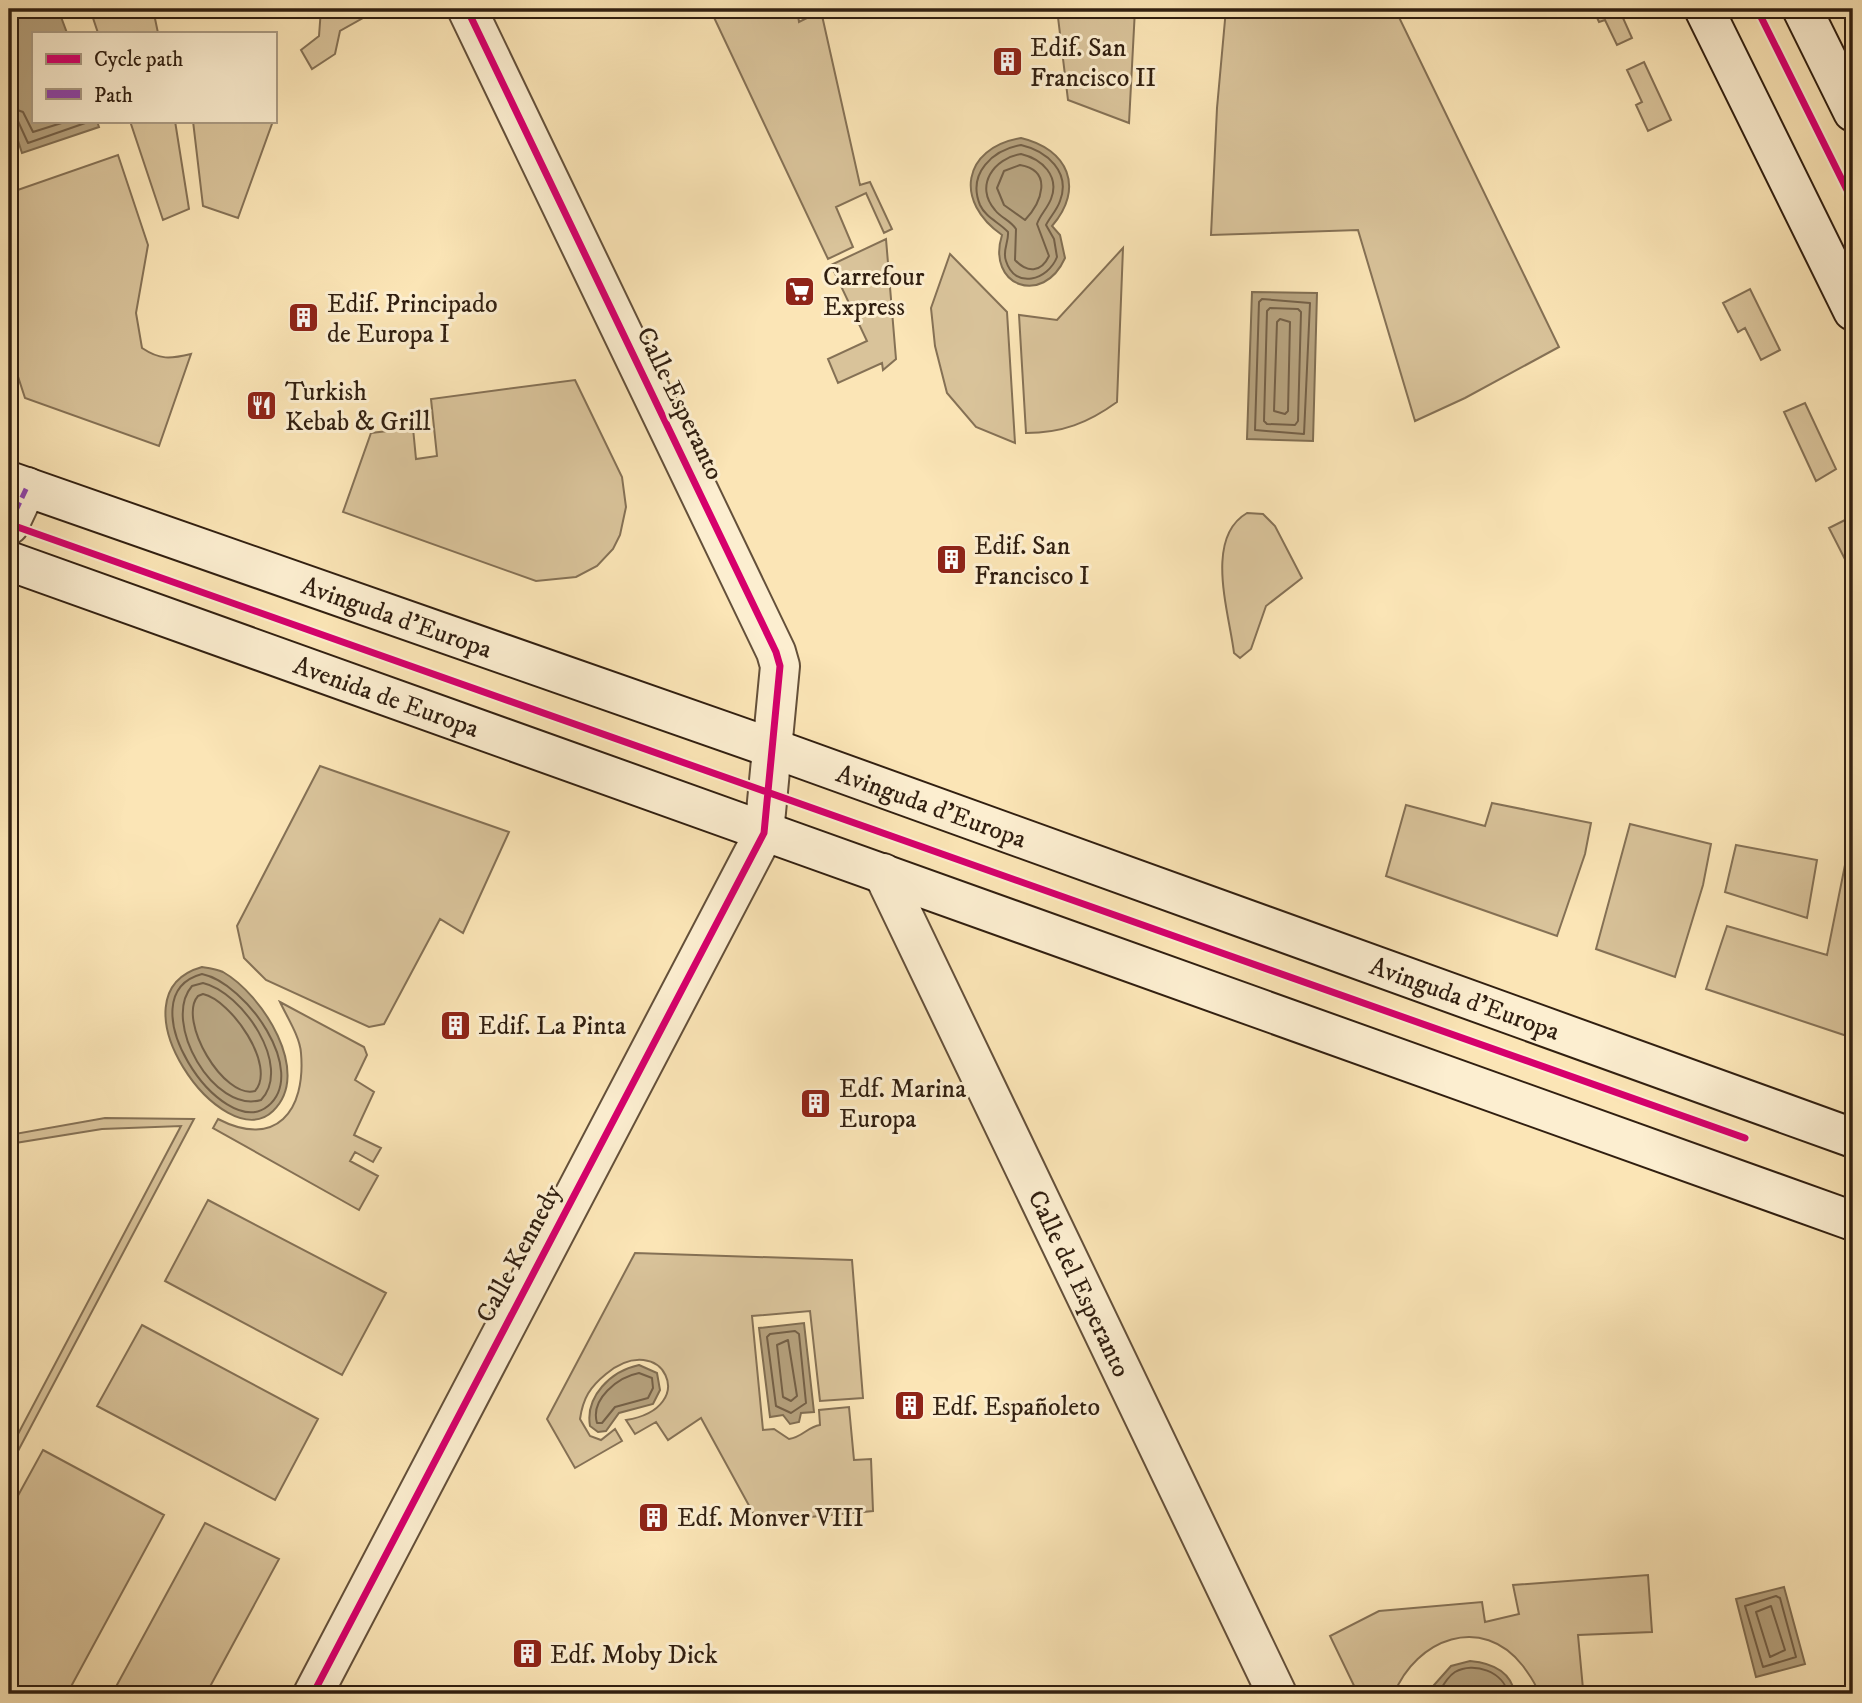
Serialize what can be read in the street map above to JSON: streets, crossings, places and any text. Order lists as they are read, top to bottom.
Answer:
{
  "streets": {
    "main road": [
      "Calle Esperanto",
      "Avinguda d'Europa",
      "Avenida de Europa",
      "Calle Kennedy",
      "Calle del Esperanto"
    ]
  },
  "crossings": [
    ["Calle Esperanto", "Avinguda d'Europa"],
    ["Calle Esperanto", "Avenida de Europa"],
    ["Calle Esperanto", "Calle Kennedy"],
    ["Avenida de Europa", "Calle Kennedy"]
  ],
  "places": {
    "building": [
      "Edif. San Francisco II",
      "Edif. Principado de Europa I",
      "Edif. San Francisco I",
      "Edif. La Pinta",
      "Edf. Marina Europa",
      "Edf. Españoleto",
      "Edf. Monver VIII",
      "Edf. Moby Dick"
    ],
    "supermarket": ["Carrefour Express"],
    "restaurant": ["Turkish Kebab & Grill"]
  },
  "legend": ["Cycle path", "Path"]
}
